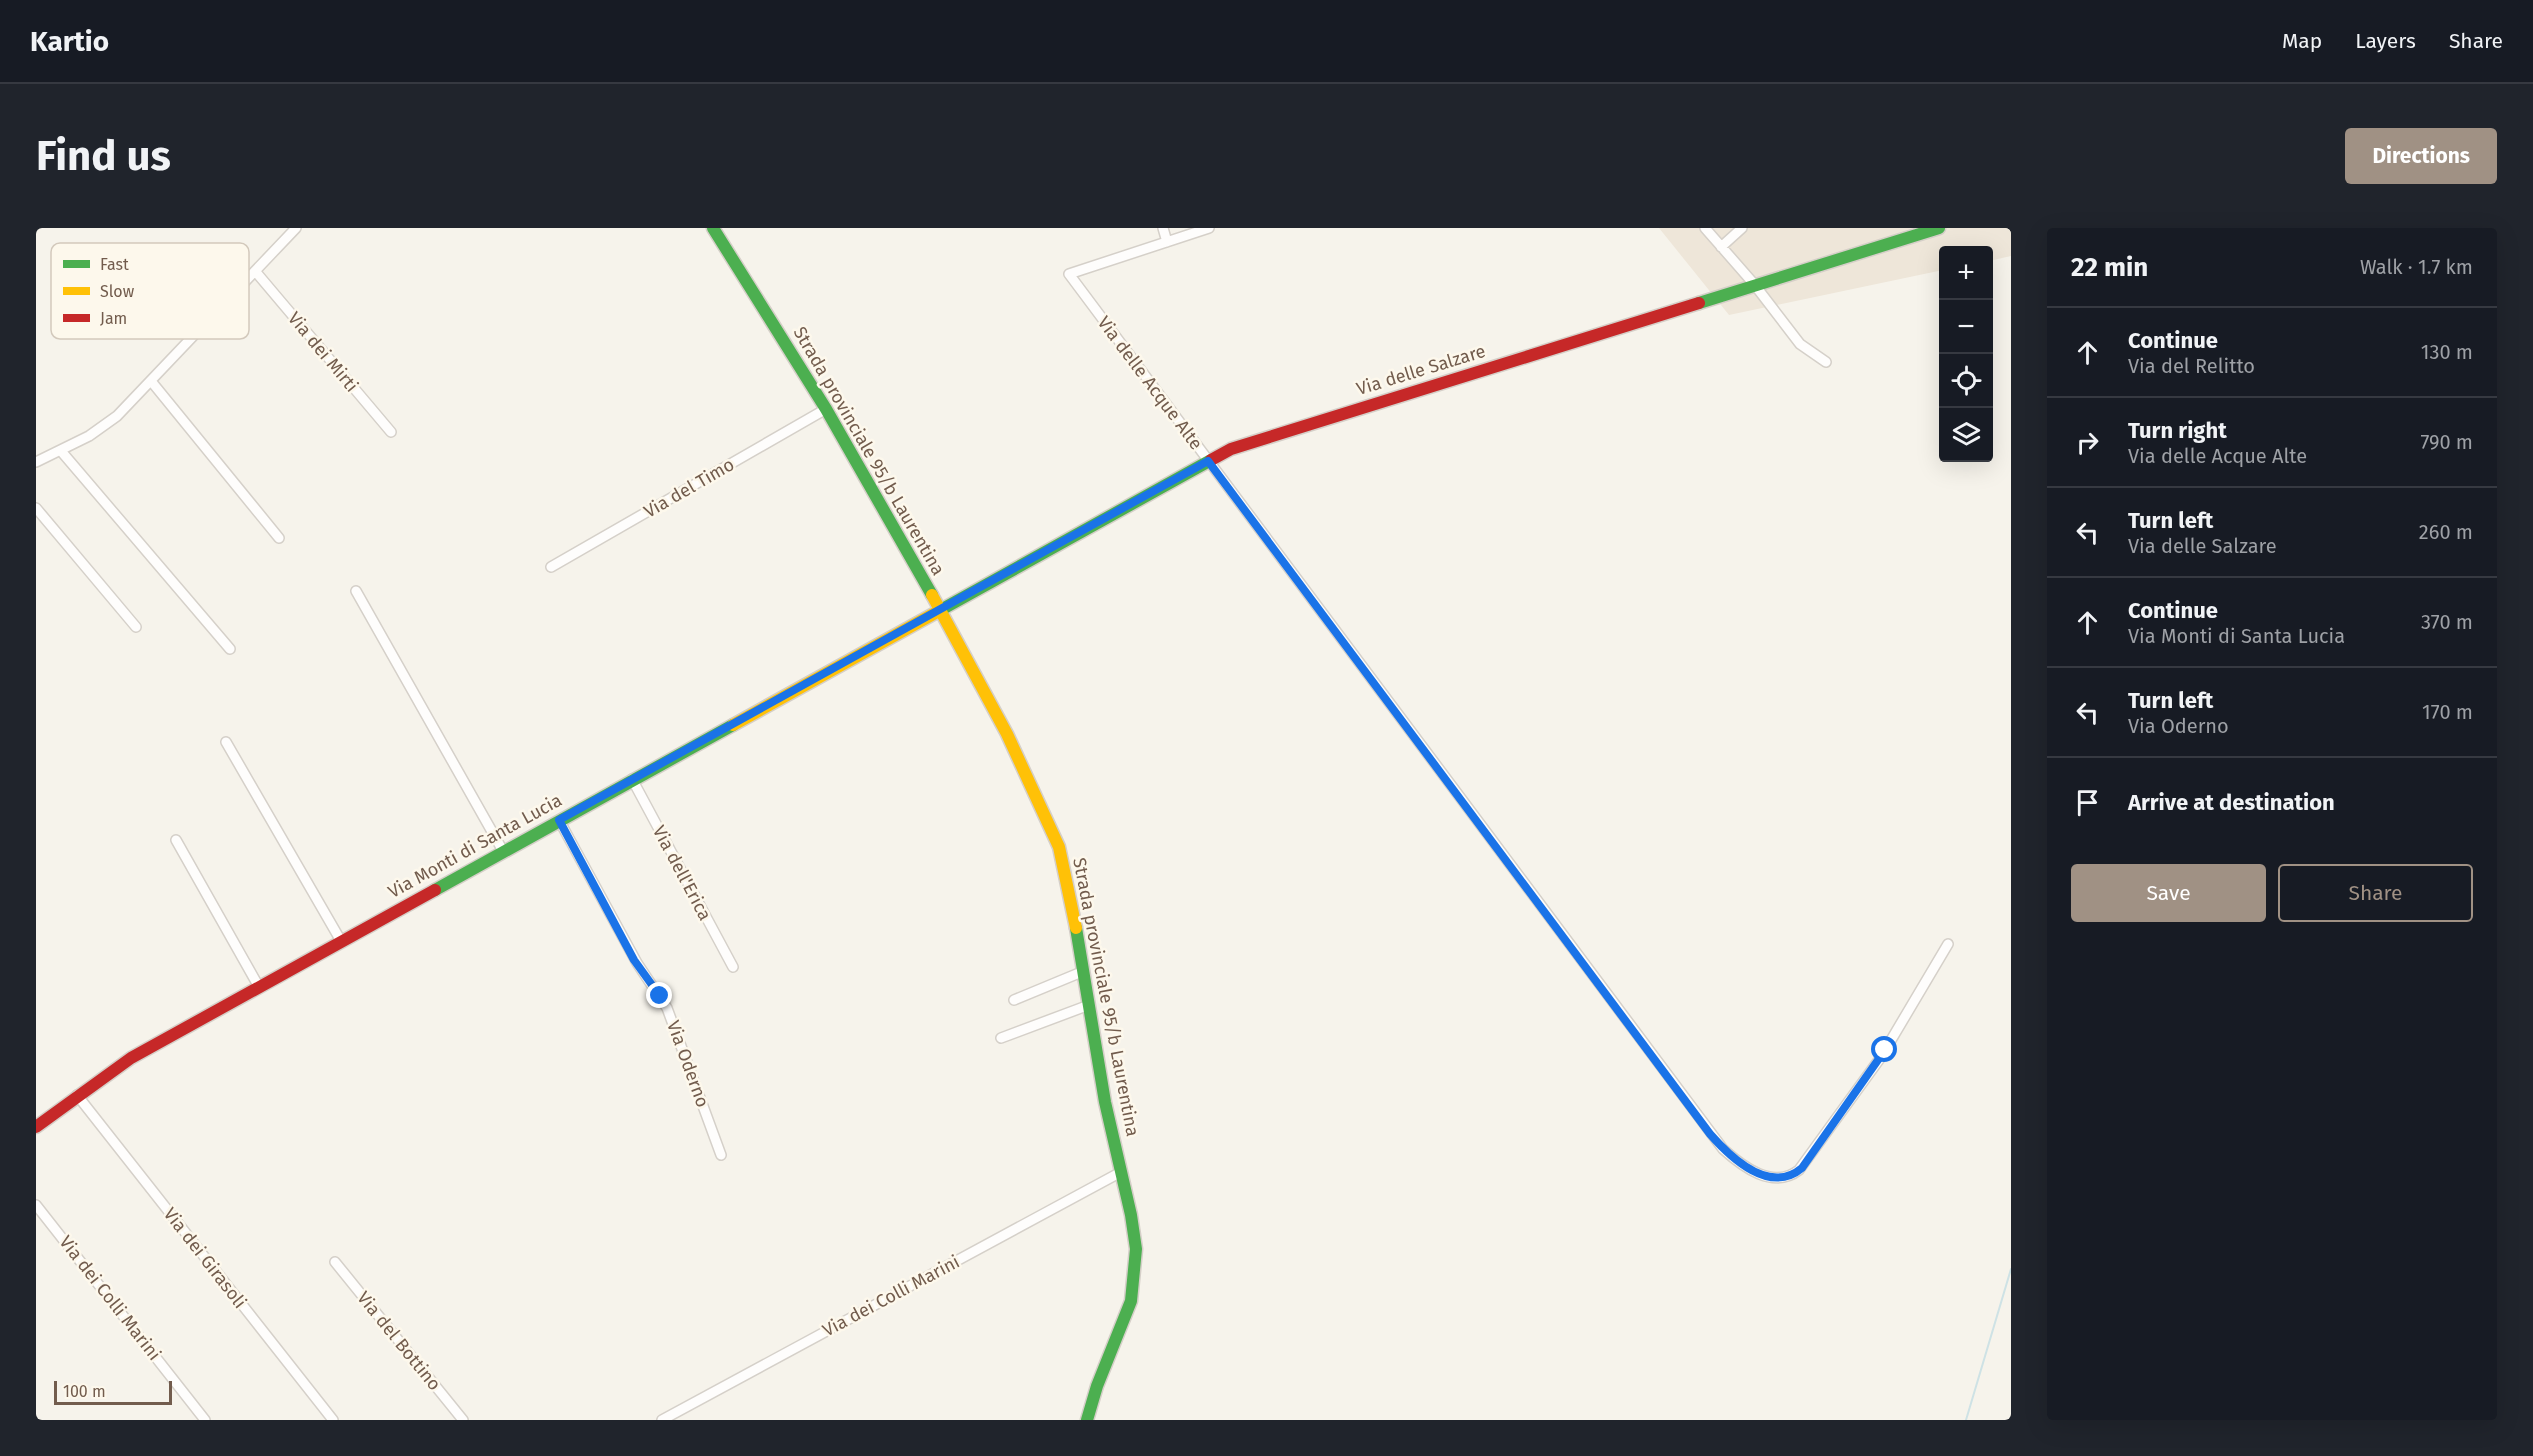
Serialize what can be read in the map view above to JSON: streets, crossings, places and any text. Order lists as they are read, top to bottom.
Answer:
{
  "streets": {
    "street": [
      "Via dei Mirti",
      "Via delle Salzare",
      "Via delle Acque Alte",
      "Strada provinciale 95/b Laurentina",
      "Via del Timo",
      "Via Monti di Santa Lucia",
      "Via dell'Erica",
      "Via Oderno",
      "Via dei Girasoli",
      "Via dei Colli Marini",
      "Via del Bottino"
    ]
  },
  "crossings": [
    ["Via delle Salzare", "Via delle Acque Alte"],
    ["Via delle Salzare", "Strada provinciale 95/b Laurentina"],
    ["Via delle Salzare", "Via Monti di Santa Lucia"],
    ["Strada provinciale 95/b Laurentina", "Via del Timo"],
    ["Strada provinciale 95/b Laurentina", "Via Monti di Santa Lucia"],
    ["Strada provinciale 95/b Laurentina", "Via dei Colli Marini"],
    ["Via Monti di Santa Lucia", "Via dell'Erica"],
    ["Via Monti di Santa Lucia", "Via Oderno"],
    ["Via Monti di Santa Lucia", "Via dei Girasoli"]
  ],
  "legend": ["Fast", "Slow", "Jam"],
  "scale_bar": "100 m",
  "page": {
    "header": "Kartio",
    "nav": ["Map", "Layers", "Share"],
    "buttons": [
      "Directions",
      ["Save", "Share"]
    ],
    "title": "Find us",
    "heading": ["22 min", "Walk · 1.7 km"],
    "map_buttons": ["+", "−"],
    "list": [
      ["Continue", "Via del Relitto", "130 m"],
      ["Turn right", "Via delle Acque Alte", "790 m"],
      ["Turn left", "Via delle Salzare", "260 m"],
      ["Continue", "Via Monti di Santa Lucia", "370 m"],
      ["Turn left", "Via Oderno", "170 m"],
      "Arrive at destination"
    ],
    "scale": "100 m"
  }
}
